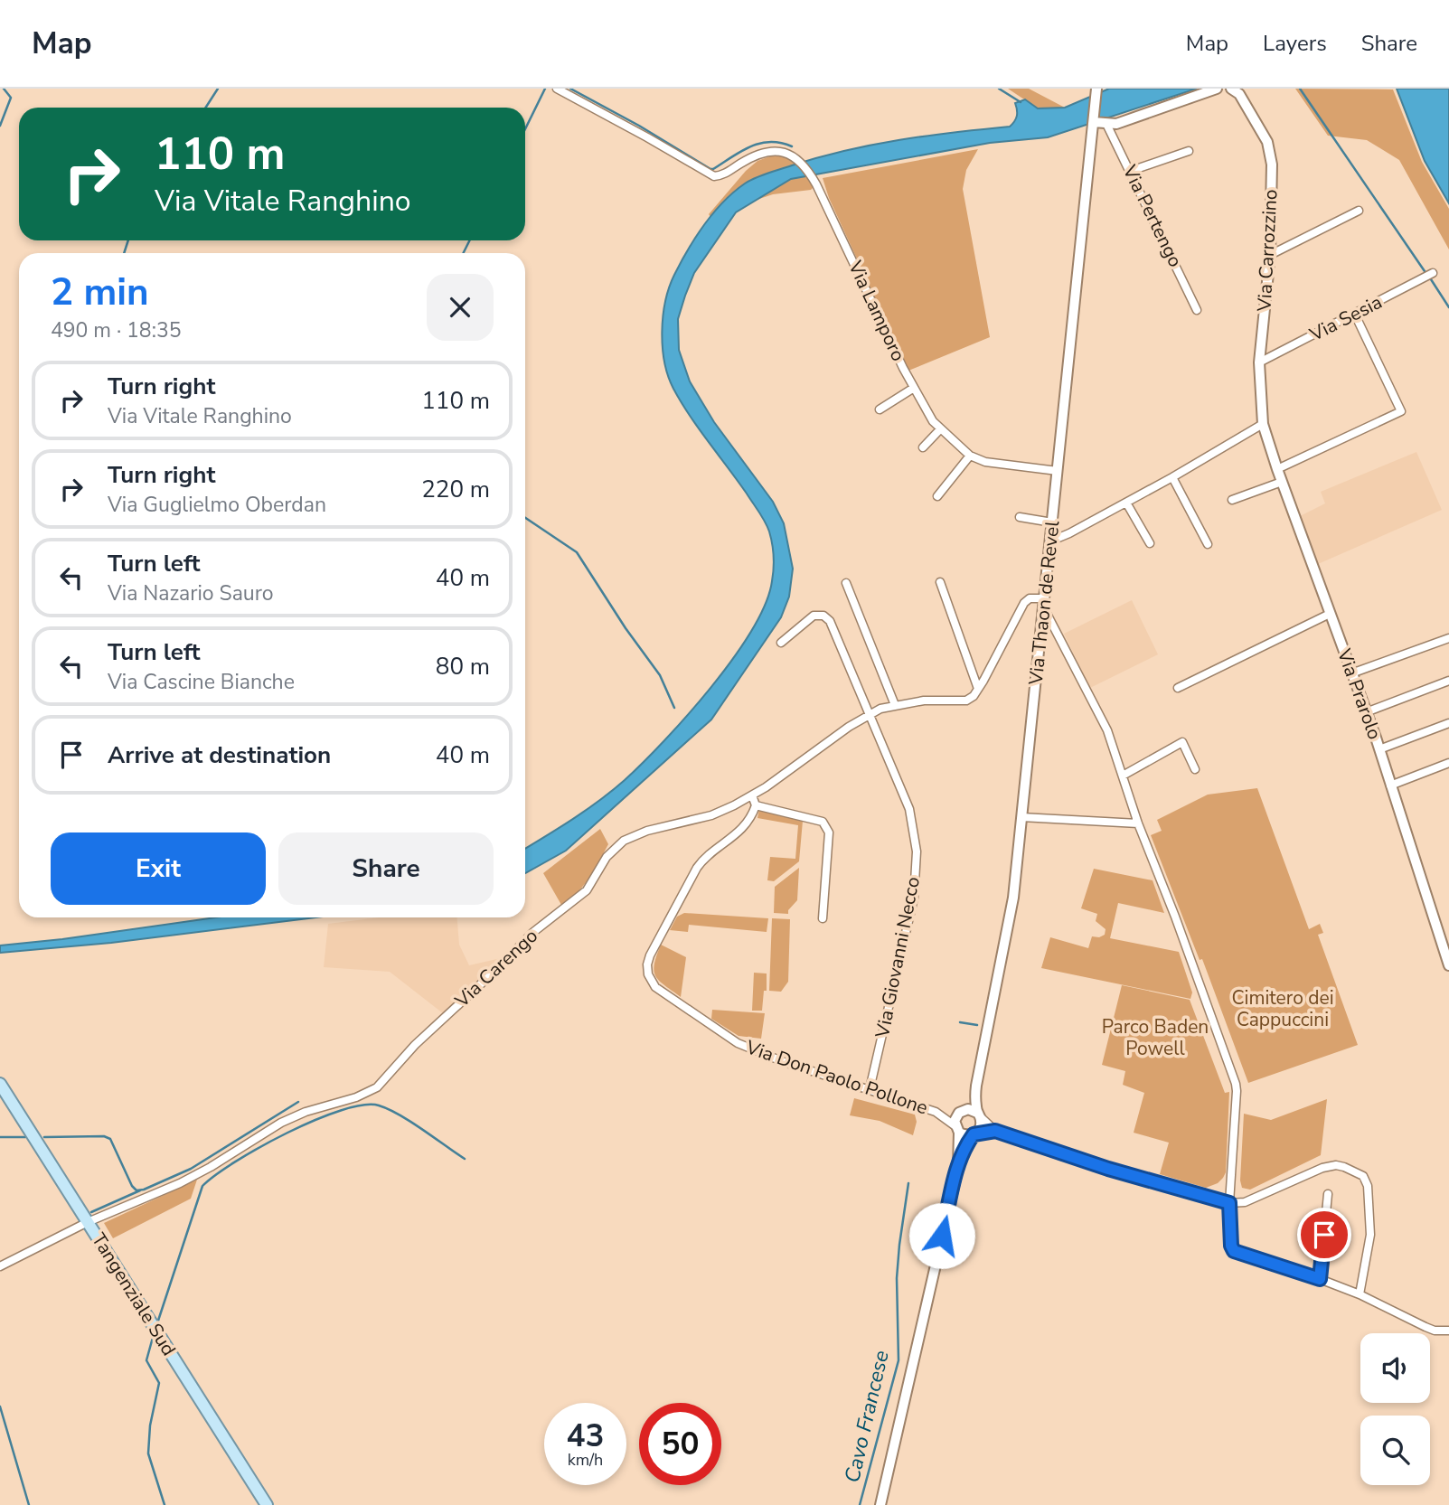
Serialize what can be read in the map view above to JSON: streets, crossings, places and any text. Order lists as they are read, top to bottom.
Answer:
{
  "streets": {
    "main road": [
      "Via Carrozzino",
      "Via Thaon de Revel",
      "Via Prarolo",
      "Tangenziale Sud"
    ],
    "street": [
      "Via Pertengo",
      "Via Lamporo",
      "Via Sesia",
      "Via Giovanni Necco",
      "Via Carengo",
      "Via Don Paolo Pollone"
    ]
  },
  "crossings": [
    ["Via Carrozzino", "Via Sesia"],
    ["Via Carrozzino", "Via Prarolo"],
    ["Via Lamporo", "Via Thaon de Revel"],
    ["Via Thaon de Revel", "Via Don Paolo Pollone"],
    ["Via Giovanni Necco", "Via Carengo"],
    ["Via Giovanni Necco", "Via Don Paolo Pollone"],
    ["Via Carengo", "Tangenziale Sud"]
  ],
  "water": ["Cavo Francese"],
  "parks": ["Cimitero dei Cappuccini", "Parco Baden Powell"],
  "page": {
    "header": "Map",
    "nav": ["Map", "Layers", "Share"],
    "turn": ["110 m", "Via Vitale Ranghino"],
    "heading": ["2 min", "490 m · 18:35"],
    "list": [
      {
        "name": "Turn right",
        "note": "Via Vitale Ranghino",
        "value": "110 m"
      },
      {
        "name": "Turn right",
        "note": "Via Guglielmo Oberdan",
        "value": "220 m"
      },
      {
        "name": "Turn left",
        "note": "Via Nazario Sauro",
        "value": "40 m"
      },
      {
        "name": "Turn left",
        "note": "Via Cascine Bianche",
        "value": "80 m"
      },
      {
        "name": "Arrive at destination",
        "value": "40 m"
      }
    ],
    "buttons": ["Exit", "Share"],
    "speed": "43 km/h",
    "limit": "50"
  }
}
